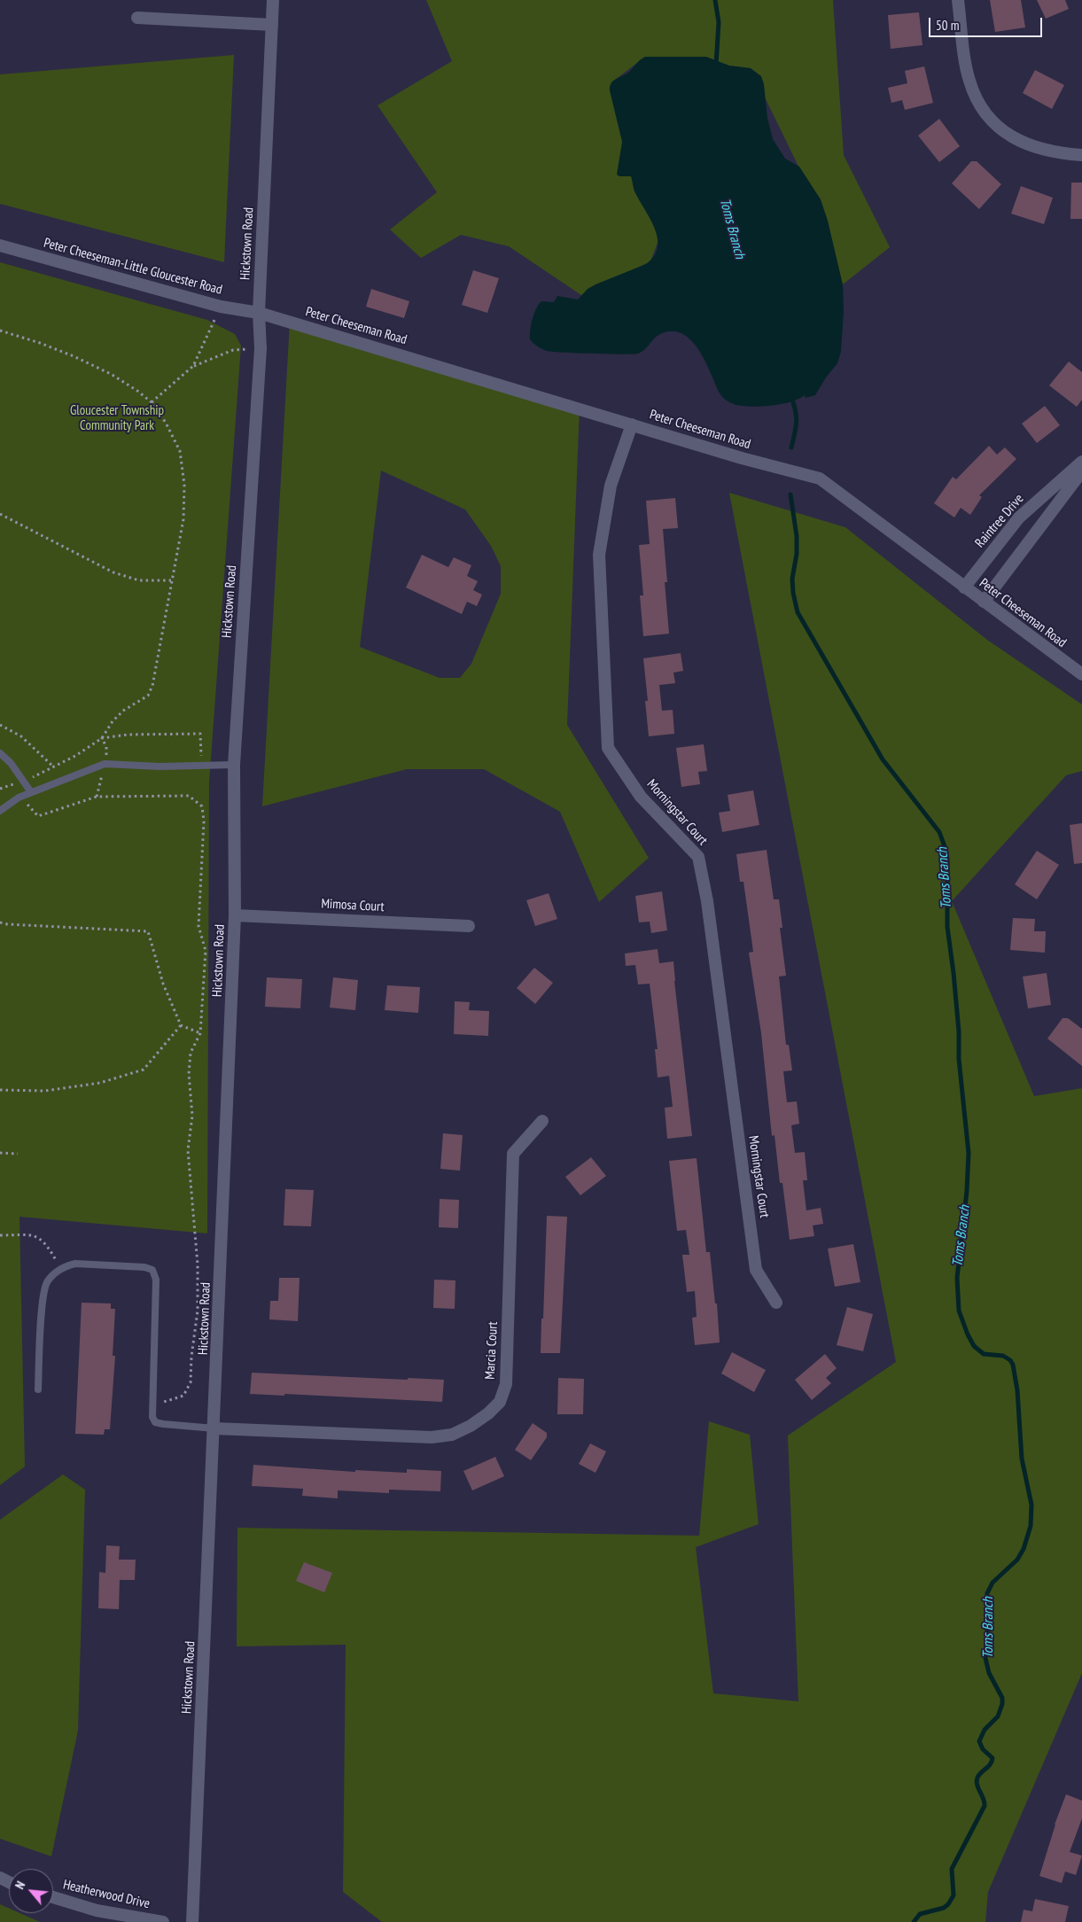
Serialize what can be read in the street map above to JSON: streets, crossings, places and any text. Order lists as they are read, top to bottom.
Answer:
{
  "streets": {
    "street": [
      "Hickstown Road",
      "Peter Cheeseman-Little Gloucester Road",
      "Peter Cheeseman Road",
      "Raintree Drive",
      "Morningstar Court",
      "Mimosa Court",
      "Marcia Court",
      "Heatherwood Drive"
    ]
  },
  "crossings": [
    ["Hickstown Road", "Peter Cheeseman-Little Gloucester Road"],
    ["Hickstown Road", "Peter Cheeseman Road"],
    ["Hickstown Road", "Mimosa Court"],
    ["Hickstown Road", "Marcia Court"],
    ["Peter Cheeseman-Little Gloucester Road", "Peter Cheeseman Road"],
    ["Peter Cheeseman Road", "Raintree Drive"],
    ["Peter Cheeseman Road", "Morningstar Court"]
  ],
  "water": ["Toms Branch"],
  "parks": ["Gloucester Township Community Park"],
  "scale_bar": "50 m",
  "north": "top left"
}
